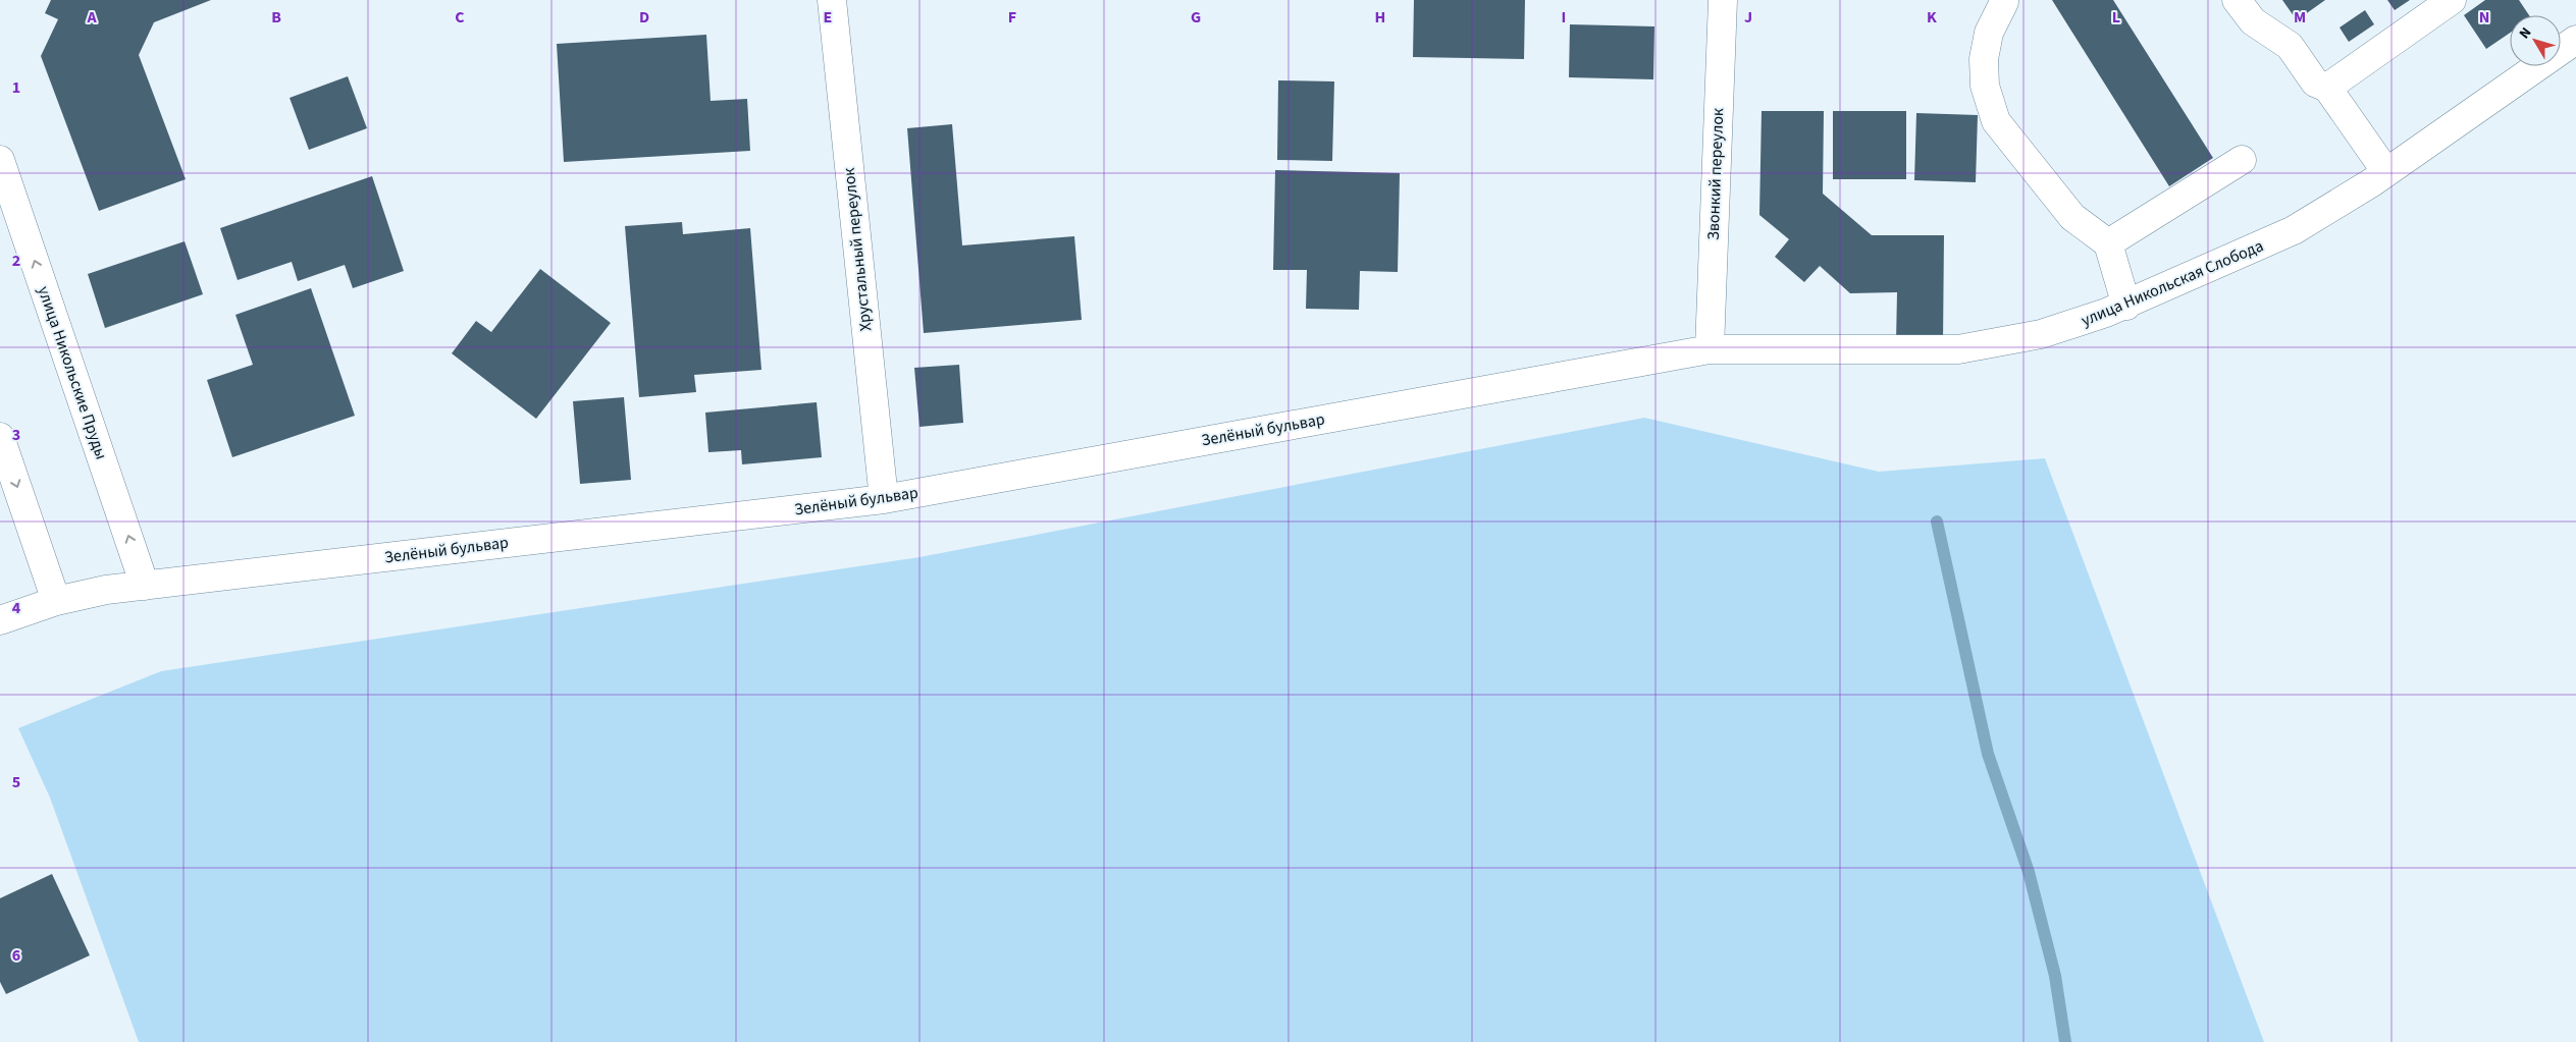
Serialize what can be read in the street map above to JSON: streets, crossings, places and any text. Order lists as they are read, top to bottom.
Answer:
{
  "streets": {
    "street": [
      "Звонкий переулок",
      "Хрустальный переулок",
      "улица Никольская Слобода",
      "улица Никольские Пруды",
      "Зелёный бульвар"
    ]
  },
  "crossings": [
    ["Звонкий переулок", "улица Никольская Слобода"],
    ["Звонкий переулок", "Зелёный бульвар"],
    ["Хрустальный переулок", "Зелёный бульвар"],
    ["улица Никольская Слобода", "Зелёный бульвар"],
    ["улица Никольские Пруды", "Зелёный бульвар"]
  ],
  "north": "top left",
  "grid": {
    "columns": [
      "A",
      "B",
      "C",
      "D",
      "E",
      "F",
      "G",
      "H",
      "I",
      "J",
      "K",
      "L",
      "M",
      "N"
    ],
    "rows": [
      "1",
      "2",
      "3",
      "4",
      "5",
      "6"
    ]
  }
}
